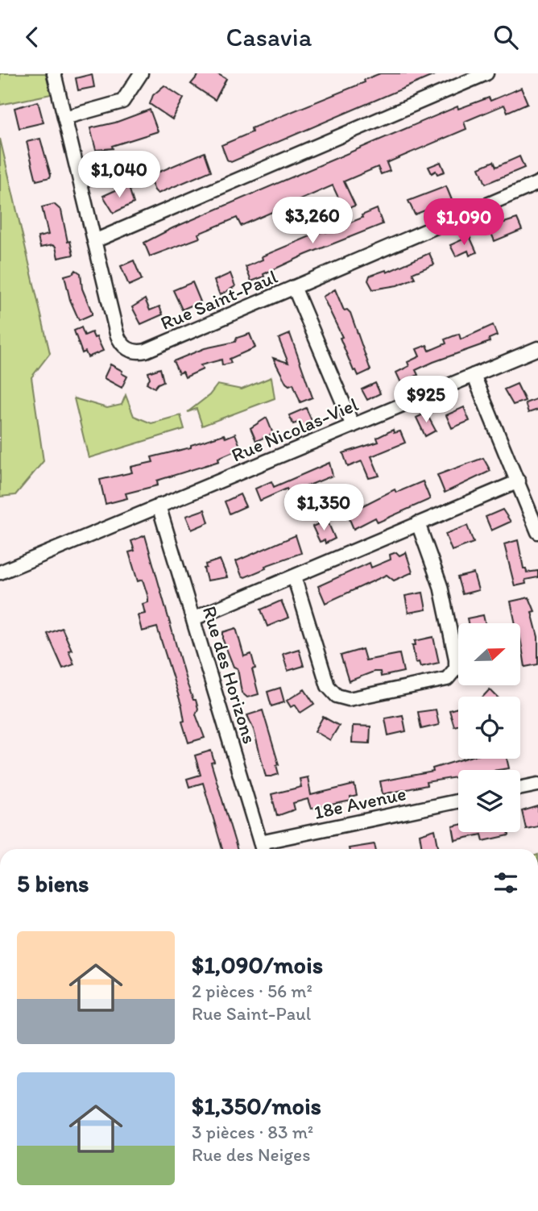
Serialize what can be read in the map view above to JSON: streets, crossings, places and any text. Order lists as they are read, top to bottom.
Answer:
{
  "streets": {
    "street": [
      "Rue Saint-Paul",
      "Rue Nicolas-Viel",
      "Rue des Horizons",
      "18e Avenue"
    ]
  },
  "crossings": [
    ["Rue Nicolas-Viel", "Rue des Horizons"],
    ["Rue des Horizons", "18e Avenue"]
  ],
  "north": "right",
  "page": {
    "header": "Casavia",
    "price": [
      "$1,040",
      "$3,260",
      "$1,090",
      "$925",
      "$1,350"
    ],
    "heading": "5 biens",
    "list": [
      {
        "name": "$1,090/mois",
        "note": "2 pièces · 56 m² · Rue Saint-Paul"
      },
      {
        "name": "$1,350/mois",
        "note": "3 pièces · 83 m² · Rue des Neiges"
      }
    ]
  }
}
